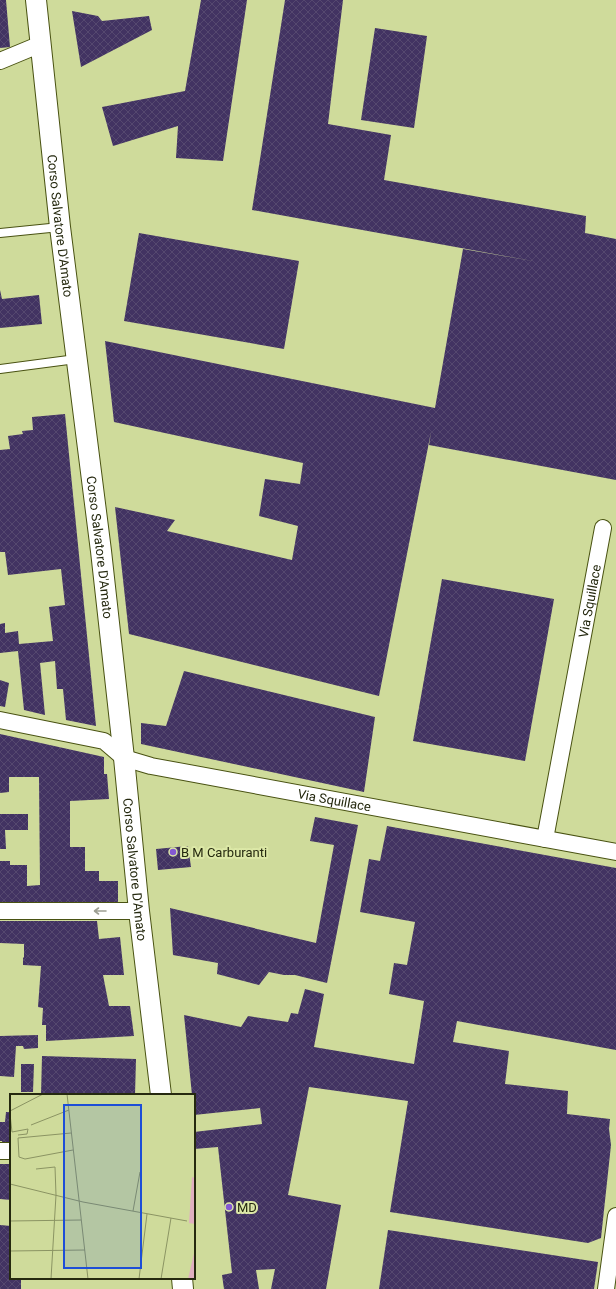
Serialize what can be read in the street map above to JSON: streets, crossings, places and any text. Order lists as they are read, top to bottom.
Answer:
{
  "streets": {
    "street": ["Corso Salvatore D'Amato", "Via Squillace"]
  },
  "crossings": [
    ["Corso Salvatore D'Amato", "Via Squillace"]
  ],
  "places": ["B M Carburanti", "MD"]
}
